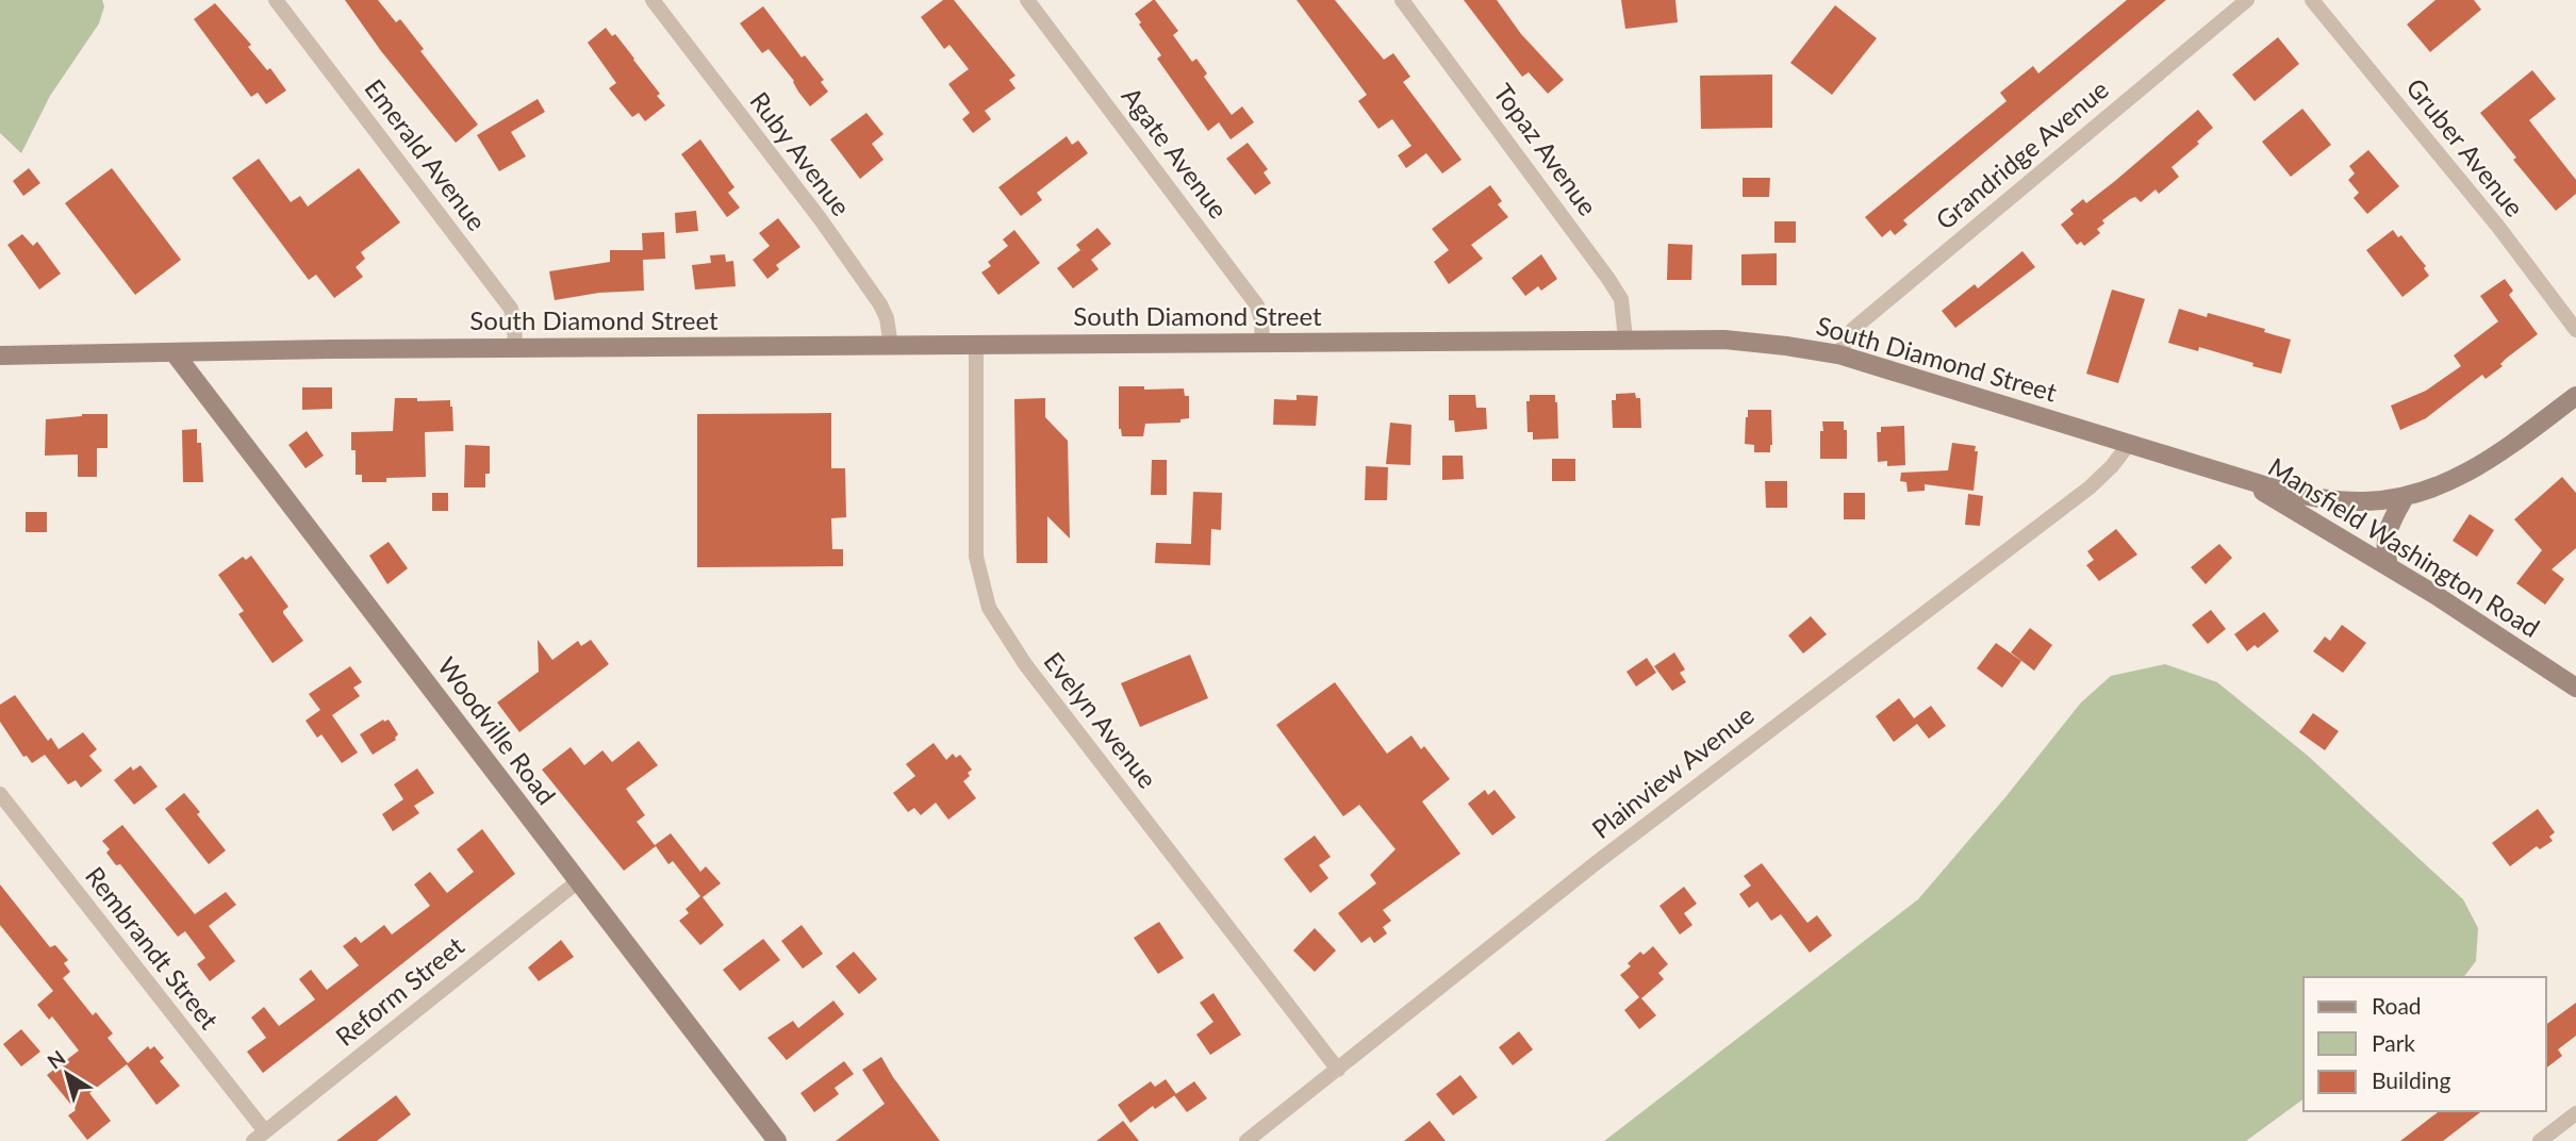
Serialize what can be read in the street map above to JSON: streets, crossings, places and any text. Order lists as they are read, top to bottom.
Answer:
{
  "streets": {
    "street": [
      "Gruber Avenue",
      "Topaz Avenue",
      "Agate Avenue",
      "Ruby Avenue",
      "Emerald Avenue",
      "Grandridge Avenue",
      "South Diamond Street",
      "Mansfield Washington Road",
      "Evelyn Avenue",
      "Woodville Road",
      "Plainview Avenue",
      "Rembrandt Street",
      "Reform Street"
    ]
  },
  "crossings": [
    ["Topaz Avenue", "South Diamond Street"],
    ["Agate Avenue", "South Diamond Street"],
    ["Ruby Avenue", "South Diamond Street"],
    ["Emerald Avenue", "South Diamond Street"],
    ["Grandridge Avenue", "South Diamond Street"],
    ["South Diamond Street", "Mansfield Washington Road"],
    ["South Diamond Street", "Evelyn Avenue"],
    ["South Diamond Street", "Woodville Road"],
    ["South Diamond Street", "Plainview Avenue"],
    ["Evelyn Avenue", "Plainview Avenue"],
    ["Woodville Road", "Reform Street"],
    ["Rembrandt Street", "Reform Street"]
  ],
  "legend": ["Road", "Park", "Building"],
  "north": "top left"
}
